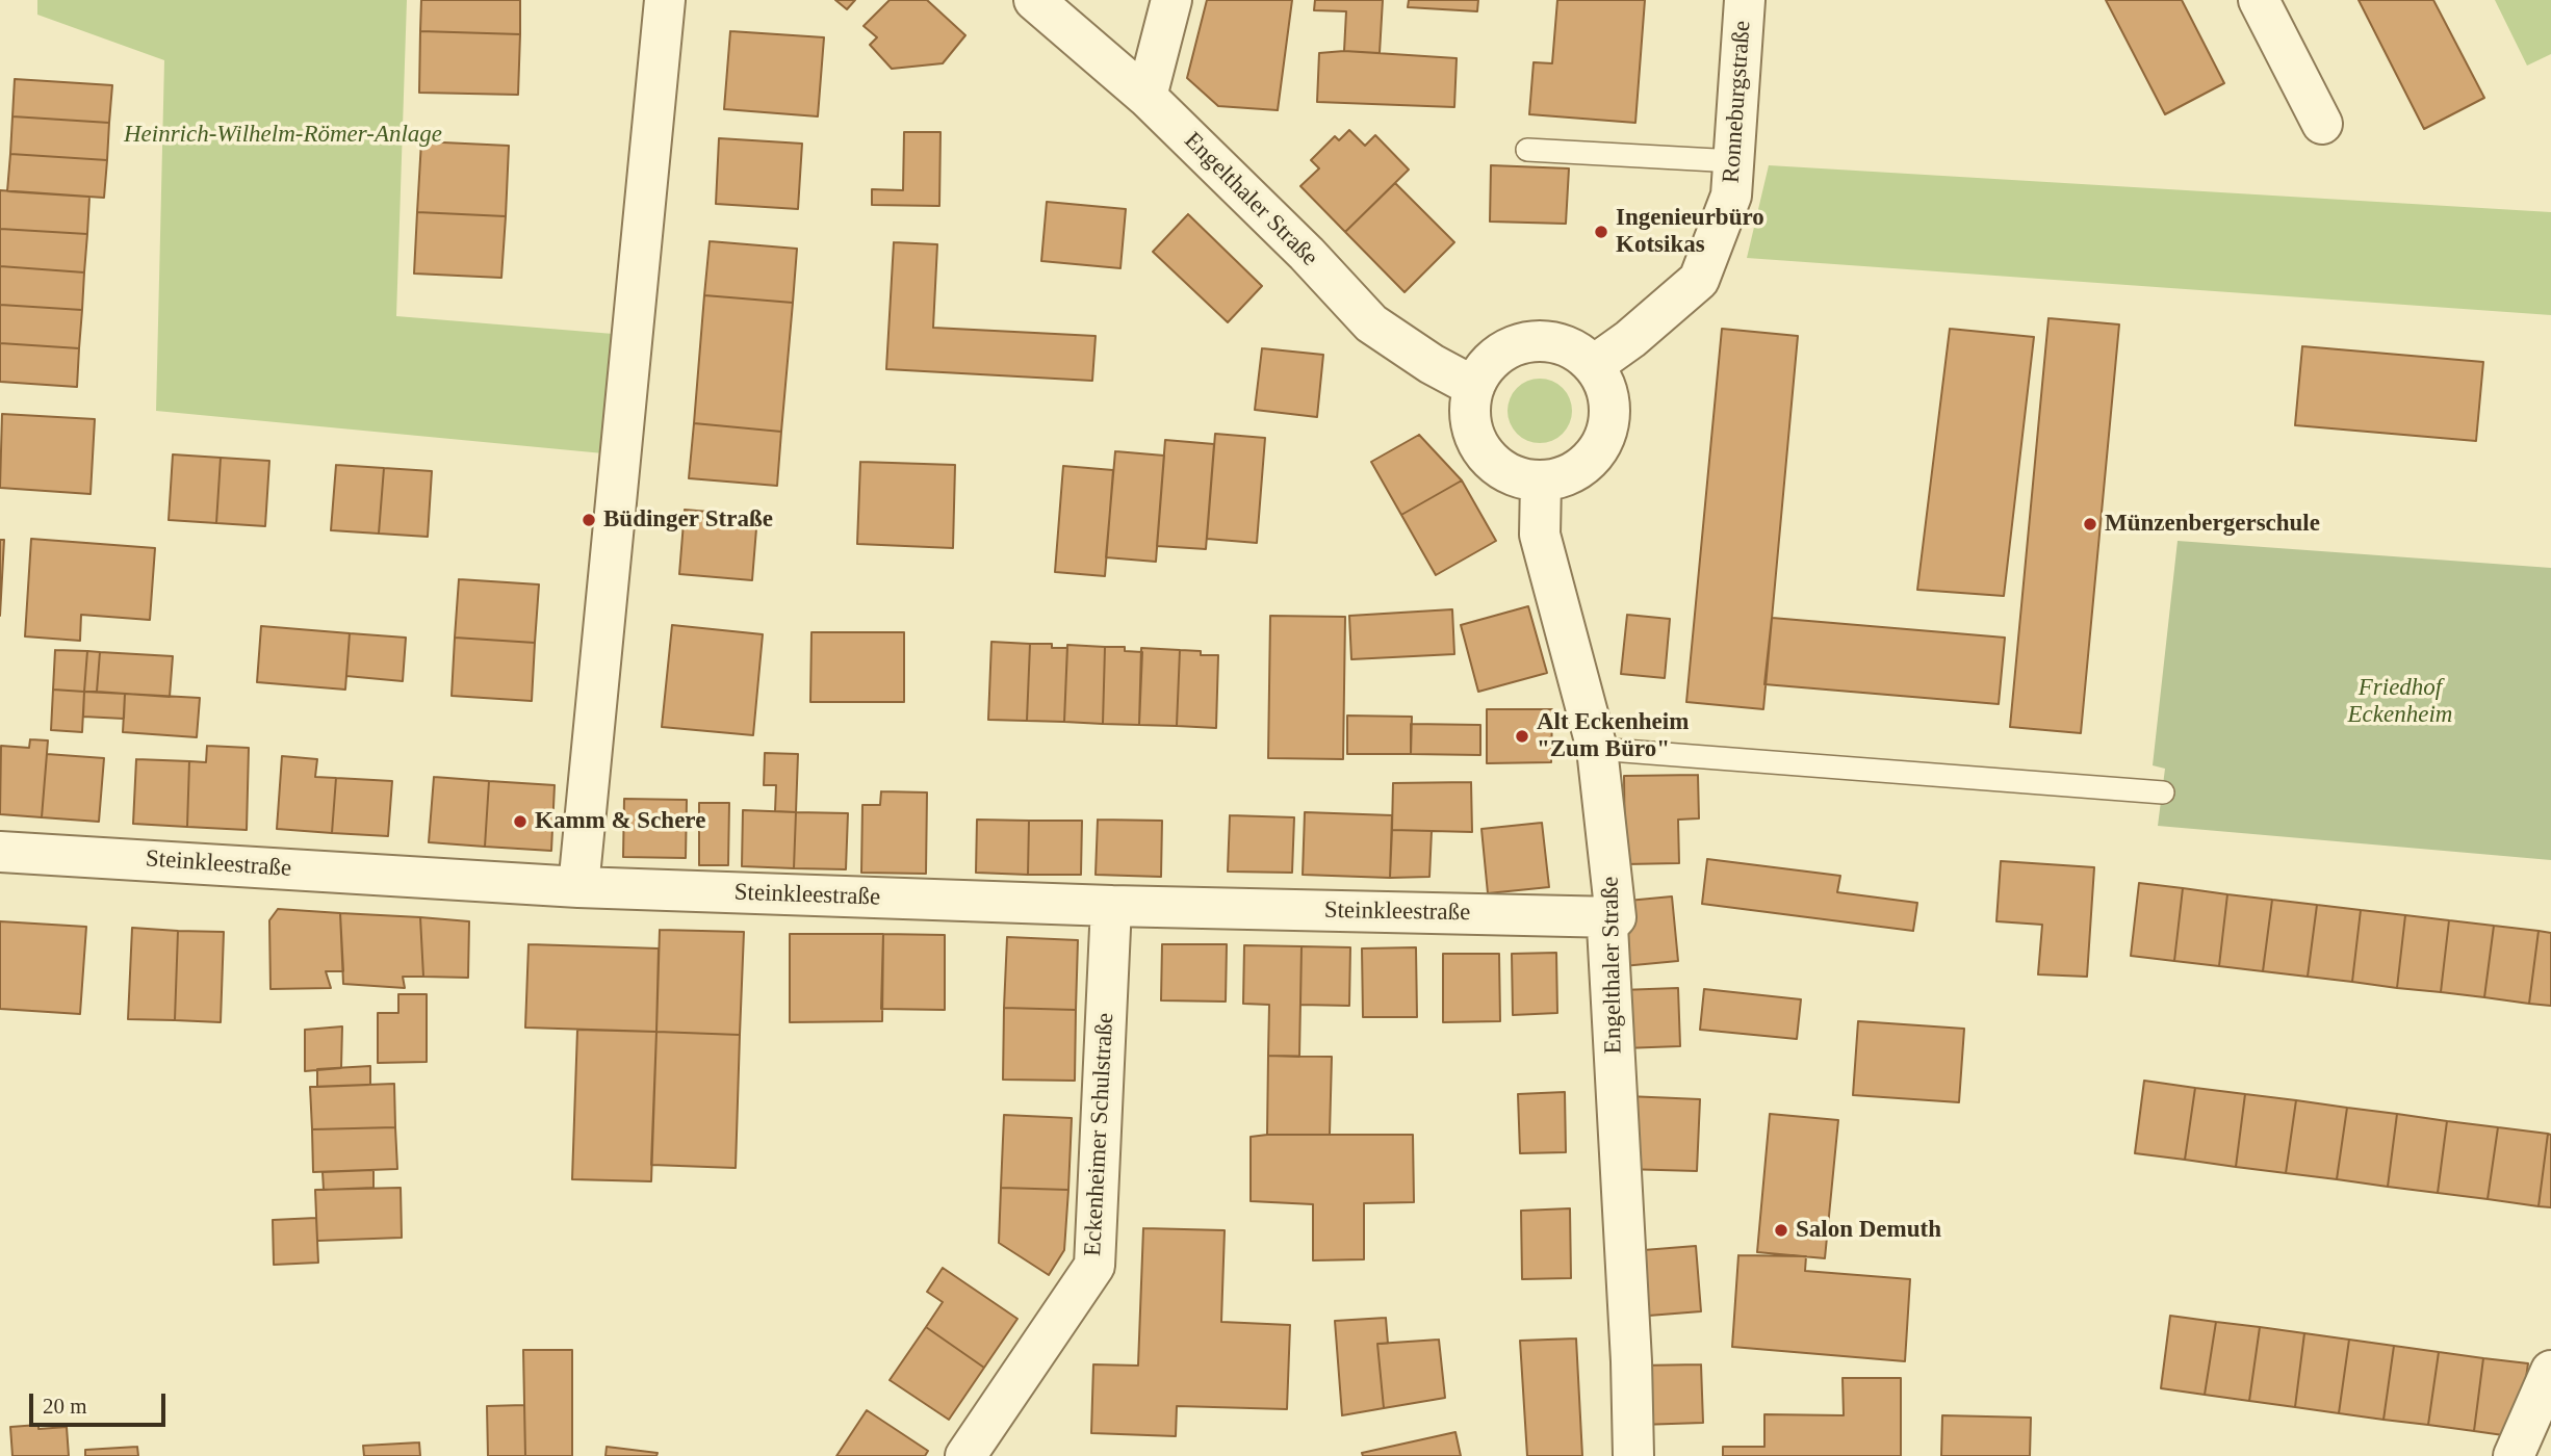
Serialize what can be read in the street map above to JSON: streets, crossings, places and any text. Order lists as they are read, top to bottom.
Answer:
{
  "streets": {
    "street": [
      "Ronneburgstraße",
      "Engelthaler Straße",
      "Steinkleestraße",
      "Eckenheimer Schulstraße"
    ]
  },
  "crossings": [
    ["Ronneburgstraße", "Engelthaler Straße"],
    ["Engelthaler Straße", "Steinkleestraße"],
    ["Steinkleestraße", "Eckenheimer Schulstraße"]
  ],
  "parks": ["Heinrich-Wilhelm-Römer-Anlage", "Friedhof Eckenheim"],
  "places": [
    "Ingenieurbüro Kotsikas",
    "Büdinger Straße",
    "Münzenbergerschule",
    "Alt Eckenheim \"Zum Büro\"",
    "Kamm & Schere",
    "Salon Demuth"
  ],
  "scale_bar": "20 m"
}
